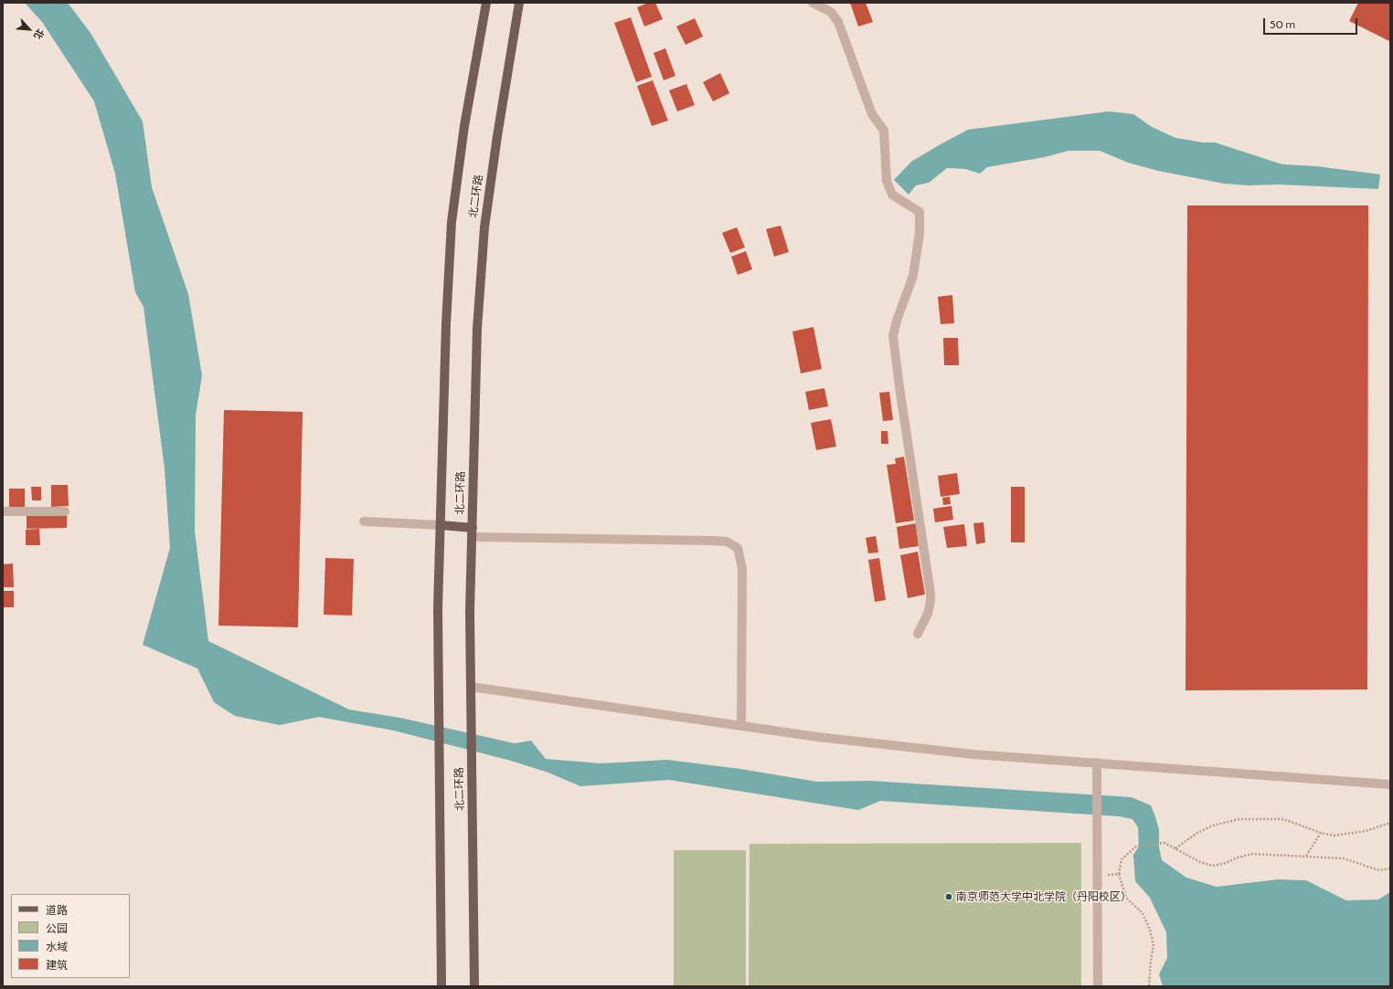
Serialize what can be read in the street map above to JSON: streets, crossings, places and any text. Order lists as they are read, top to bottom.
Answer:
{
  "streets": {
    "main road": ["北二环路"]
  },
  "places": ["南京师范大学中北学院（丹阳校区）"],
  "legend": [
    "道路",
    "公园",
    "水域",
    "建筑"
  ],
  "scale_bar": "50 m",
  "north": "bottom right"
}
